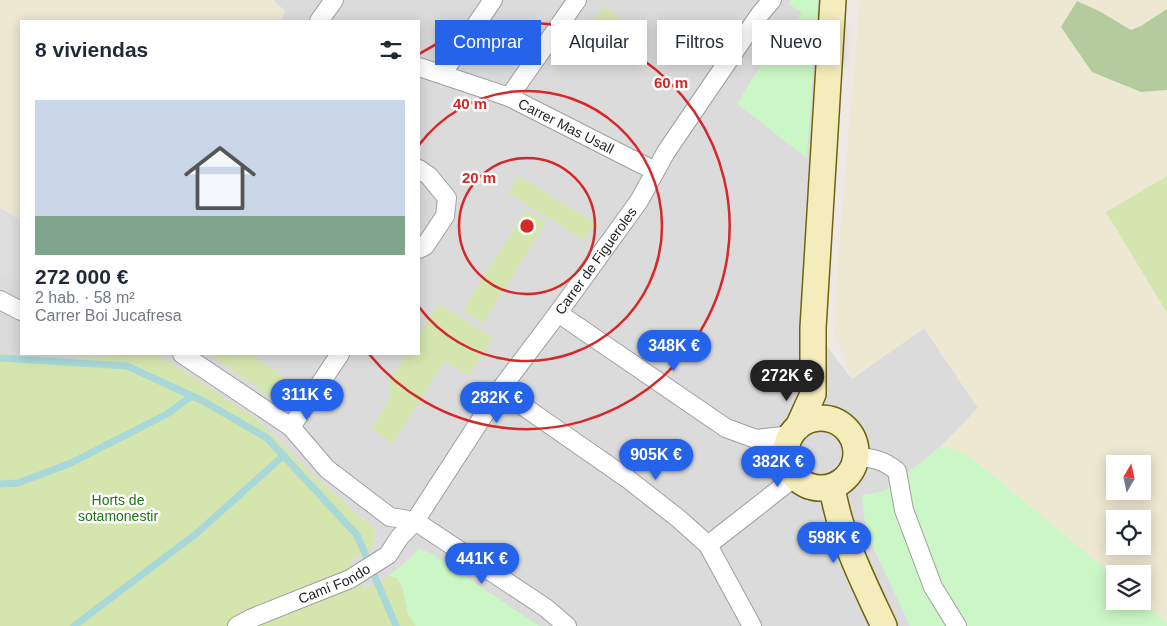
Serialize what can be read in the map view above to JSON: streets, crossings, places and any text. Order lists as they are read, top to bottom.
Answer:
{
  "streets": {
    "street": ["Carrer Mas Usall", "Carrer de Figueroles", "Camí Fondo"]
  },
  "crossings": [
    ["Carrer Mas Usall", "Carrer de Figueroles"],
    ["Carrer de Figueroles", "Camí Fondo"]
  ],
  "parks": ["Horts de sotamonestir"],
  "north": "top",
  "page": {
    "chip": [
      "Comprar",
      "Alquilar",
      "Filtros",
      "Nuevo"
    ],
    "heading": "8 viviendas",
    "list": [
      {
        "name": "272 000 €",
        "note": "2 hab. · 58 m² · Carrer Boi Jucafresa"
      }
    ],
    "price": [
      "348K €",
      "272K €",
      "311K €",
      "282K €",
      "905K €",
      "382K €",
      "598K €",
      "441K €"
    ]
  },
  "rings": ["60 m", "40 m", "20 m"]
}
